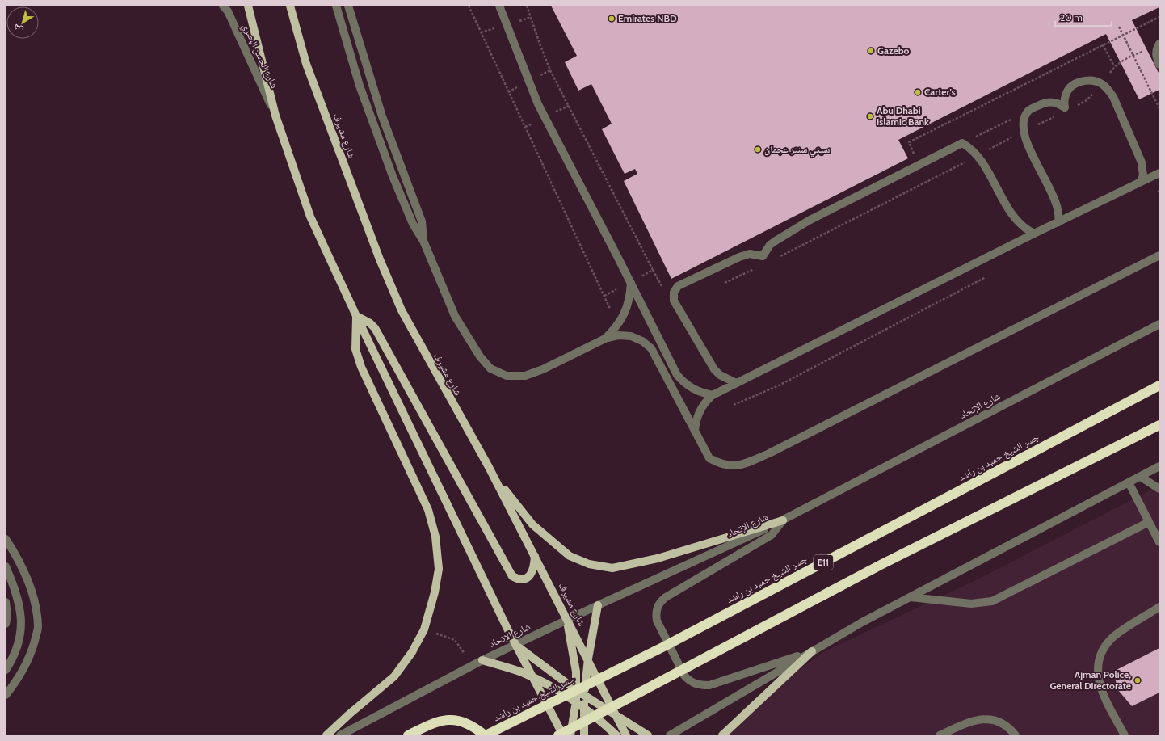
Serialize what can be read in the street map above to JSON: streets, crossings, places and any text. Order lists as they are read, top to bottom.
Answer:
{
  "streets": {
    "highway": ["جسر الشيخ حميد بن راشد", "E11"],
    "main road": ["شارع مشيرف"],
    "street": ["شارع الحسن البصري", "شارع الإتحاد"]
  },
  "crossings": [
    ["شارع مشيرف", "شارع الإتحاد"]
  ],
  "places": [
    "Emirates NBD",
    "Gazebo",
    "Carter's",
    "Abu Dhabi Islamic Bank",
    "سيتي سنتر عجمان",
    "Ajman Police, General Directorate"
  ],
  "scale_bar": "20 m",
  "north": "bottom left"
}
